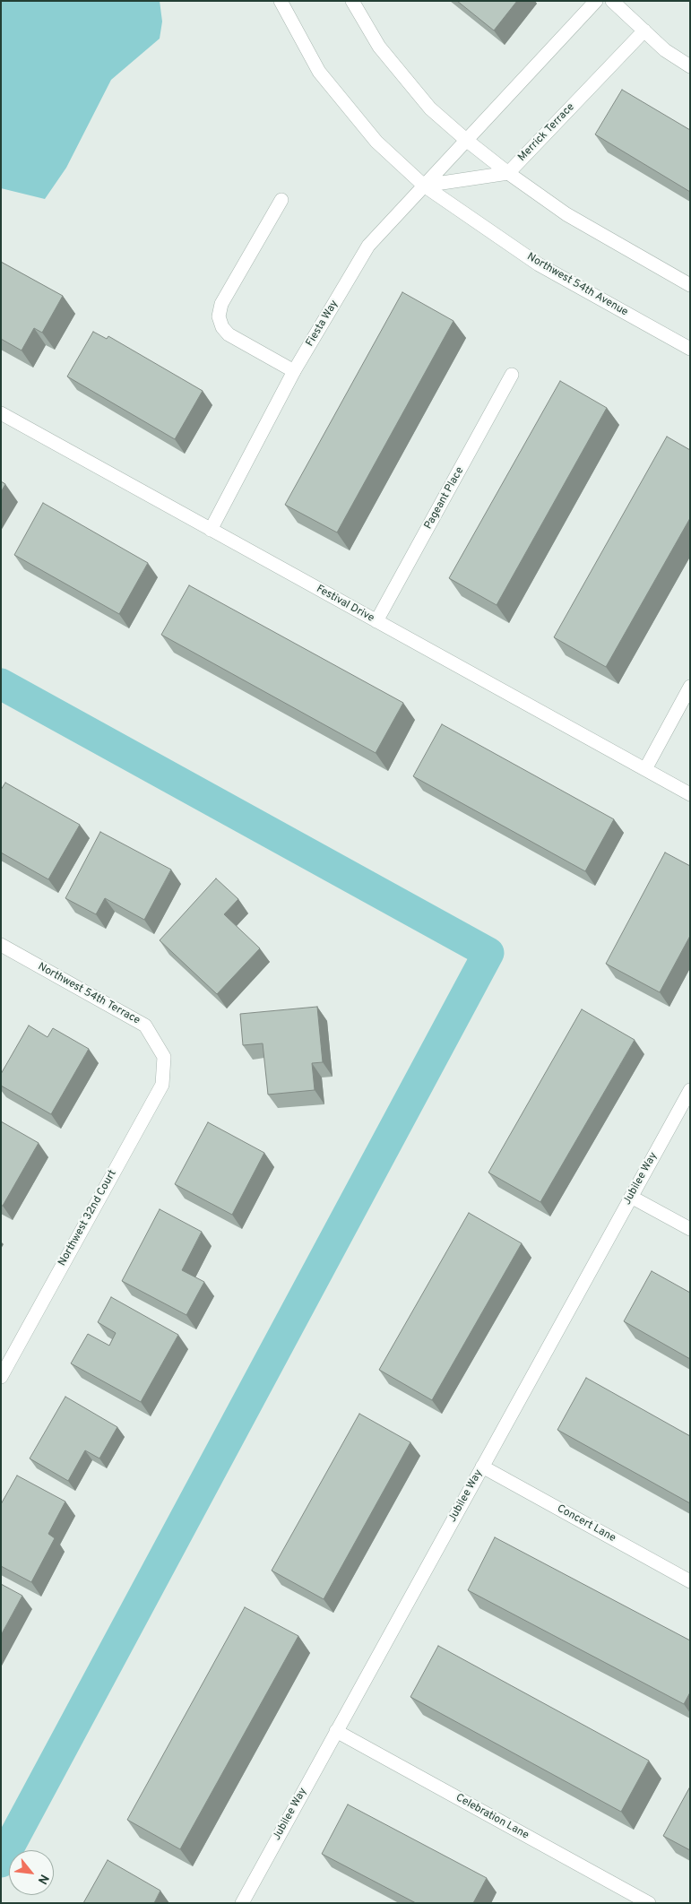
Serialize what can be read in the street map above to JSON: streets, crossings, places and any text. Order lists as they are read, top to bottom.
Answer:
{
  "streets": {
    "street": [
      "Merrick Terrace",
      "Northwest 54th Avenue",
      "Fiesta Way",
      "Pageant Place",
      "Festival Drive",
      "Northwest 54th Terrace",
      "Jubilee Way",
      "Northwest 32nd Court",
      "Concert Lane",
      "Celebration Lane"
    ]
  },
  "crossings": [
    ["Northwest 54th Avenue", "Fiesta Way"],
    ["Fiesta Way", "Festival Drive"],
    ["Pageant Place", "Festival Drive"],
    ["Northwest 54th Terrace", "Northwest 32nd Court"],
    ["Jubilee Way", "Concert Lane"],
    ["Jubilee Way", "Celebration Lane"]
  ],
  "north": "bottom right"
}
